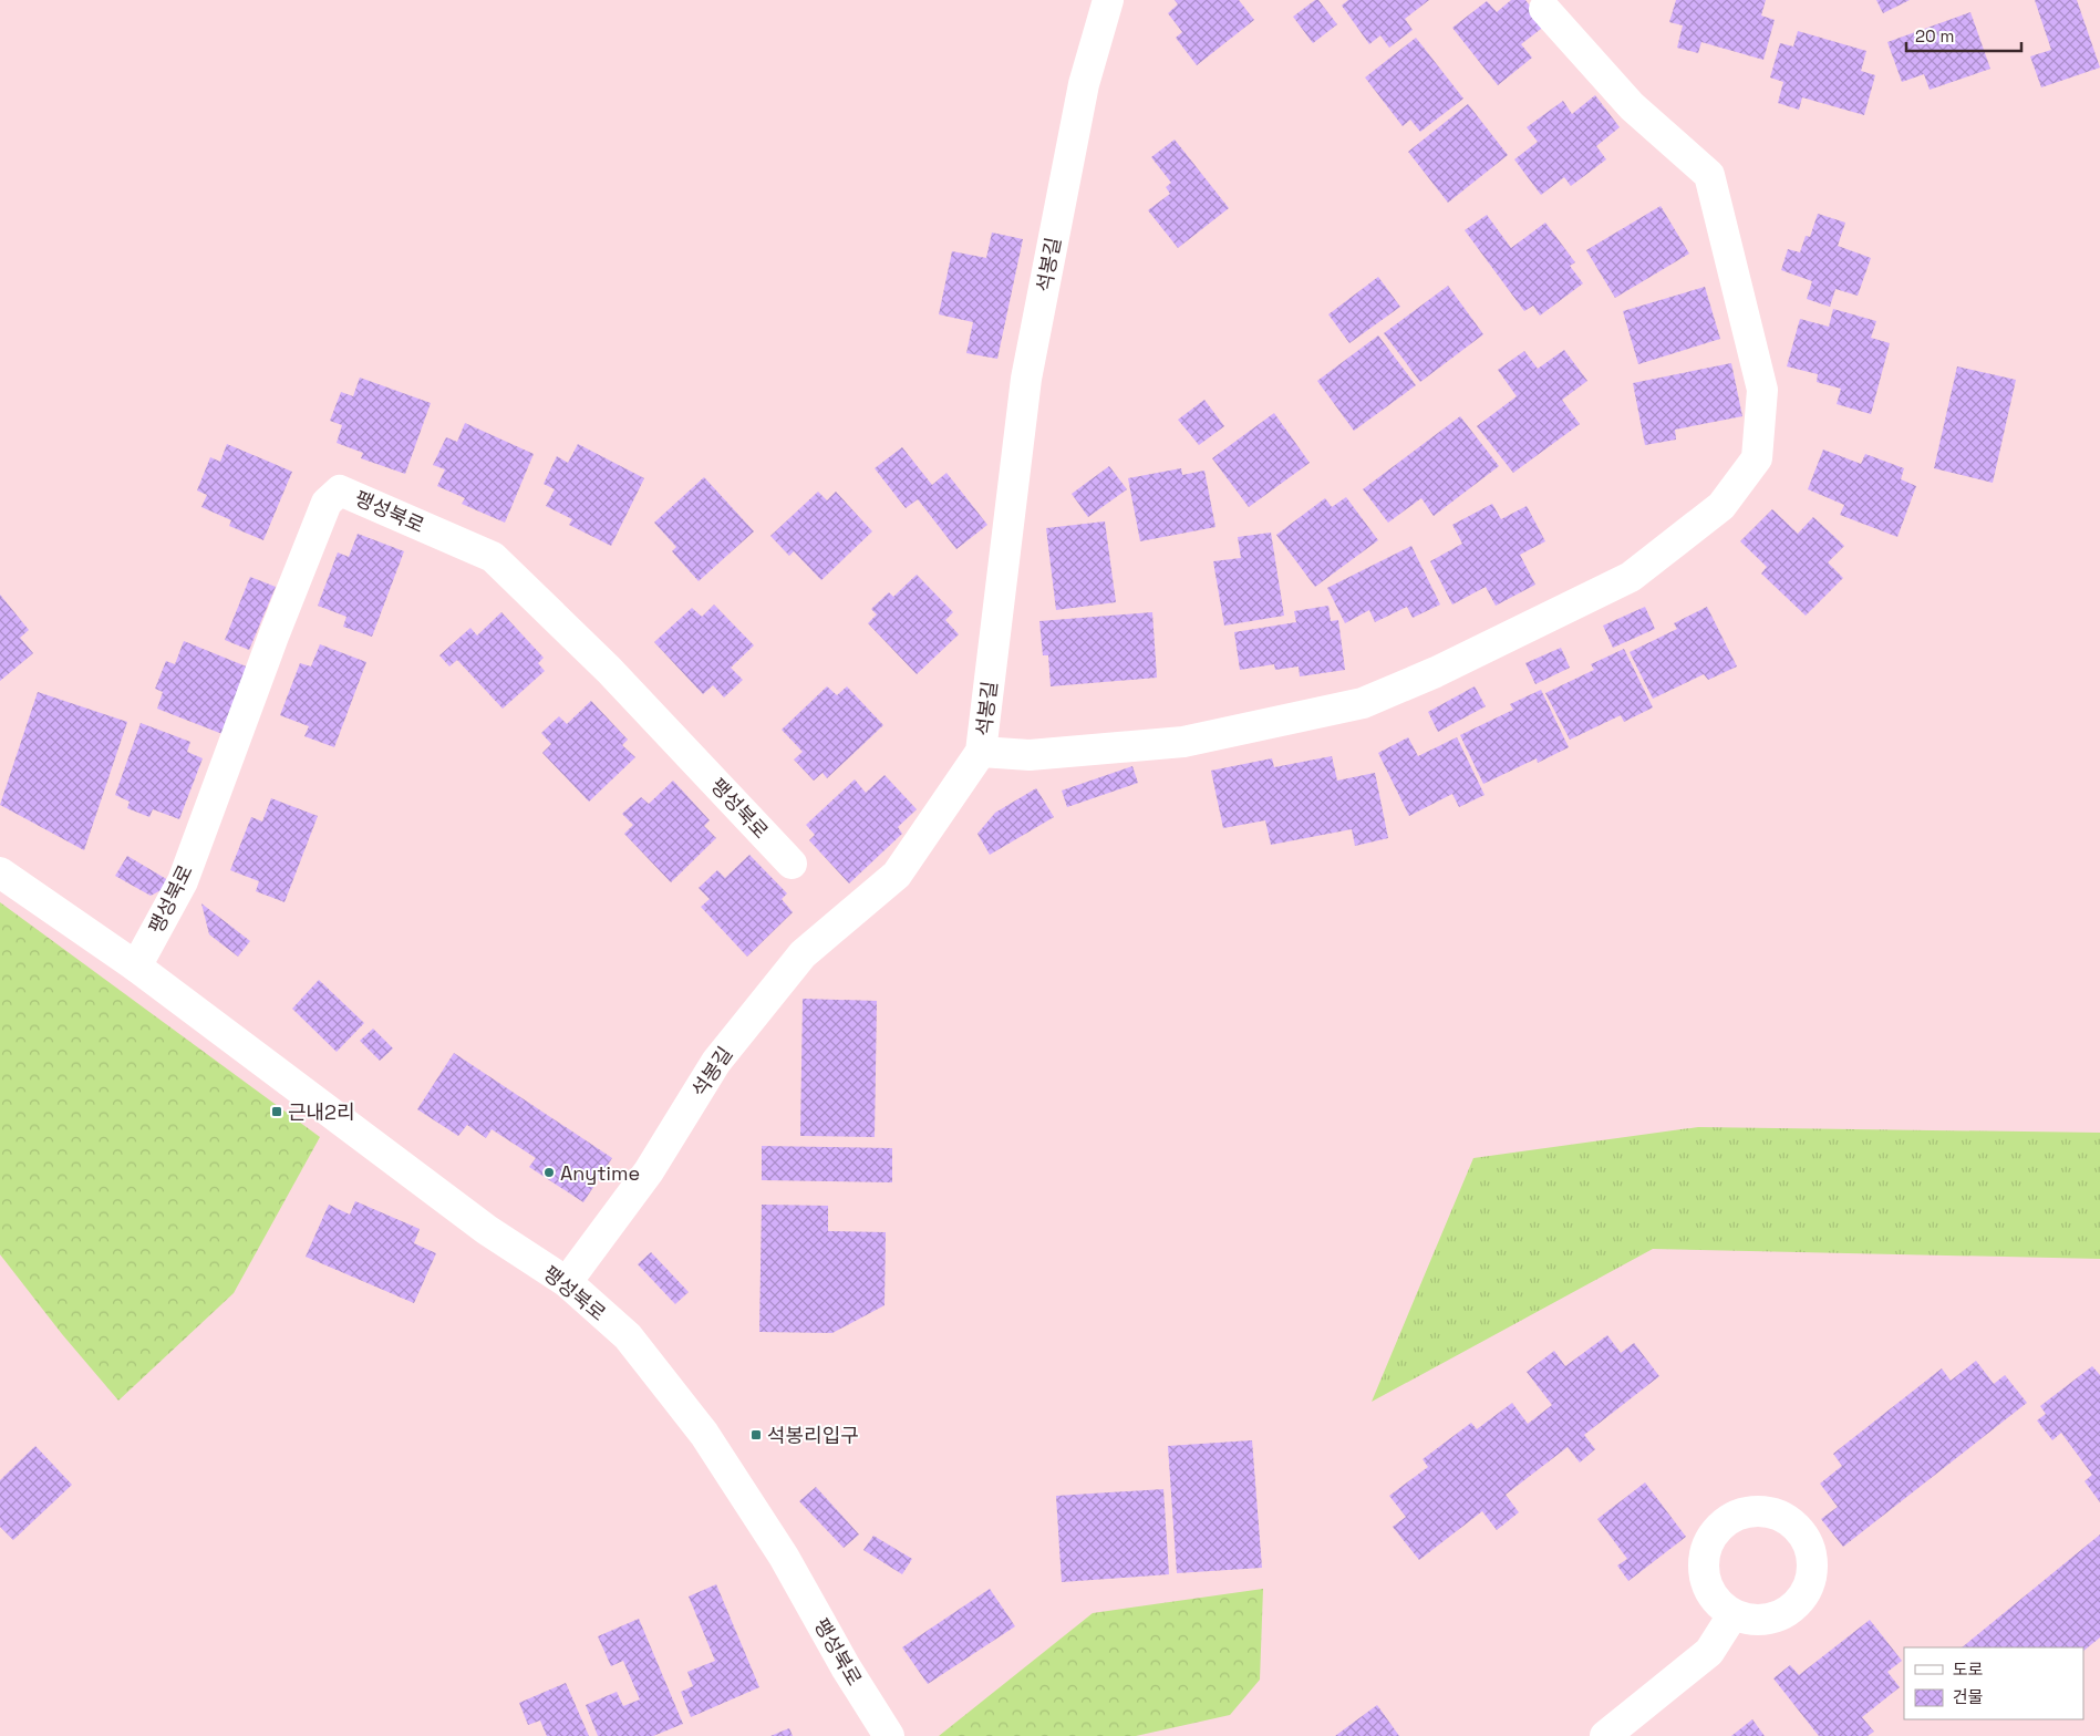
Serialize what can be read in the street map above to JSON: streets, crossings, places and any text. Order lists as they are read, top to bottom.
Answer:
{
  "streets": {
    "street": ["석봉길", "팽성북로"]
  },
  "crossings": [
    ["석봉길", "팽성북로"]
  ],
  "places": {
    "transit": ["근내2리", "석봉리입구"],
    "other": ["Anytime"]
  },
  "legend": ["도로", "건물"],
  "scale_bar": "20 m"
}
